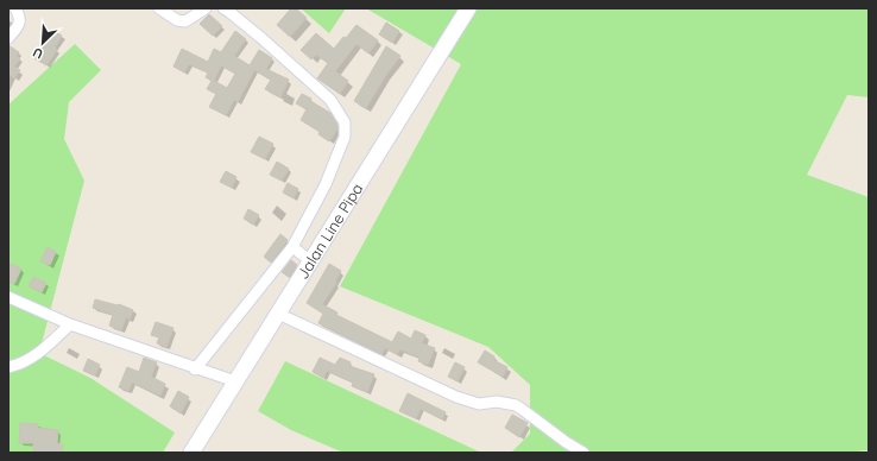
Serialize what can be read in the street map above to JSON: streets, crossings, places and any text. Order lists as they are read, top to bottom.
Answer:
{
  "streets": {
    "main road": ["Jalan Line Pipa"]
  },
  "north": "bottom left"
}
